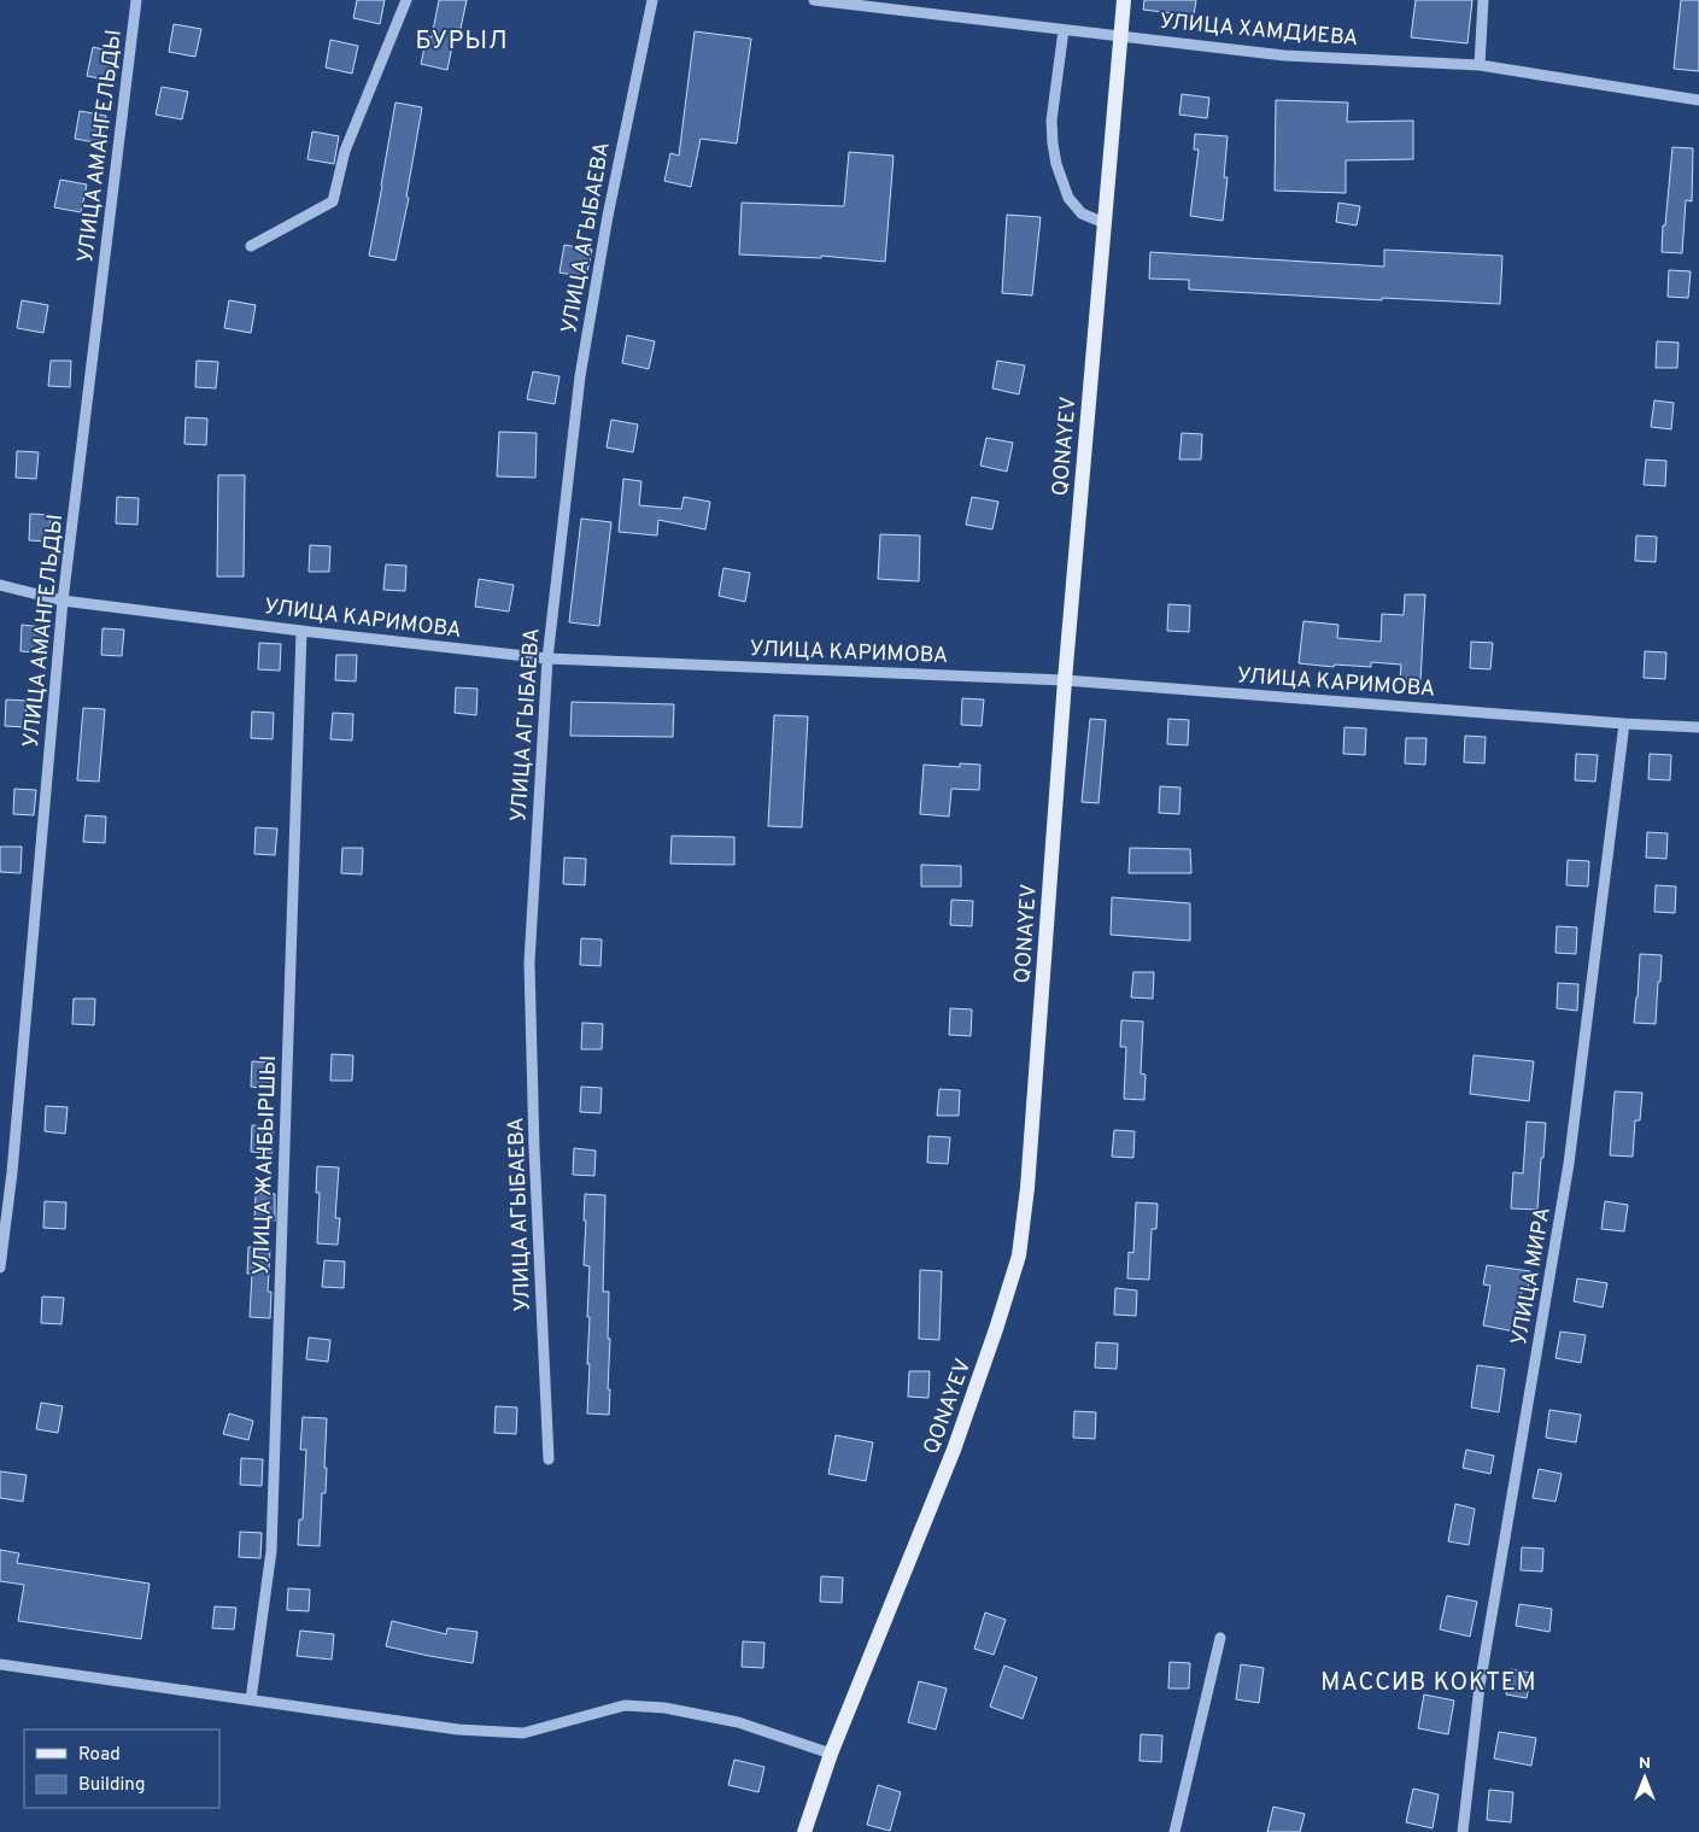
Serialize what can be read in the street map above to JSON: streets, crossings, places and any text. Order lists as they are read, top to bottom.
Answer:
{
  "streets": {
    "main road": ["QONAYEV"],
    "street": [
      "УЛИЦА ХАМДИЕВА",
      "УЛИЦА АМАНГЕЛЬДЫ",
      "УЛИЦА АГЫБАЕВА",
      "УЛИЦА КАРИМОВА",
      "УЛИЦА ЖАНБЫРШЫ",
      "УЛИЦА МИРА"
    ]
  },
  "crossings": [
    ["УЛИЦА ХАМДИЕВА", "QONAYEV"],
    ["УЛИЦА АМАНГЕЛЬДЫ", "УЛИЦА КАРИМОВА"],
    ["УЛИЦА АГЫБАЕВА", "УЛИЦА КАРИМОВА"],
    ["QONAYEV", "УЛИЦА КАРИМОВА"],
    ["УЛИЦА КАРИМОВА", "УЛИЦА ЖАНБЫРШЫ"],
    ["УЛИЦА КАРИМОВА", "УЛИЦА МИРА"]
  ],
  "districts": ["БУРЫЛ", "МАССИВ КОКТЕМ"],
  "legend": ["Road", "Building"],
  "north": "top"
}
